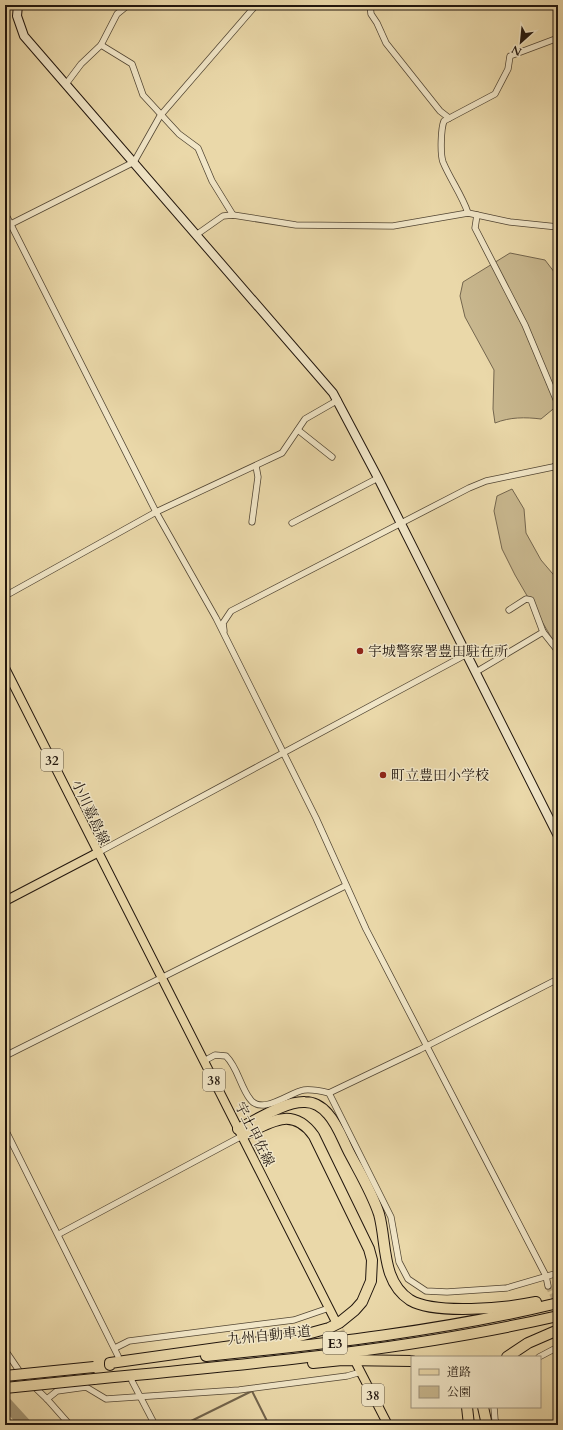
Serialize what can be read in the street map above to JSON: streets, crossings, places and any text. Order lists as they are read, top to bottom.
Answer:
{
  "streets": {
    "highway": ["九州自動車道", "E3"],
    "main road": [
      "32",
      "小川嘉島線",
      "38",
      "宇土甲佐線"
    ]
  },
  "crossings": [
    ["小川嘉島線", "宇土甲佐線"]
  ],
  "places": ["宇城警察署豊田駐在所", "町立豊田小学校"],
  "legend": ["道路", "公園"],
  "north": "bottom left"
}
